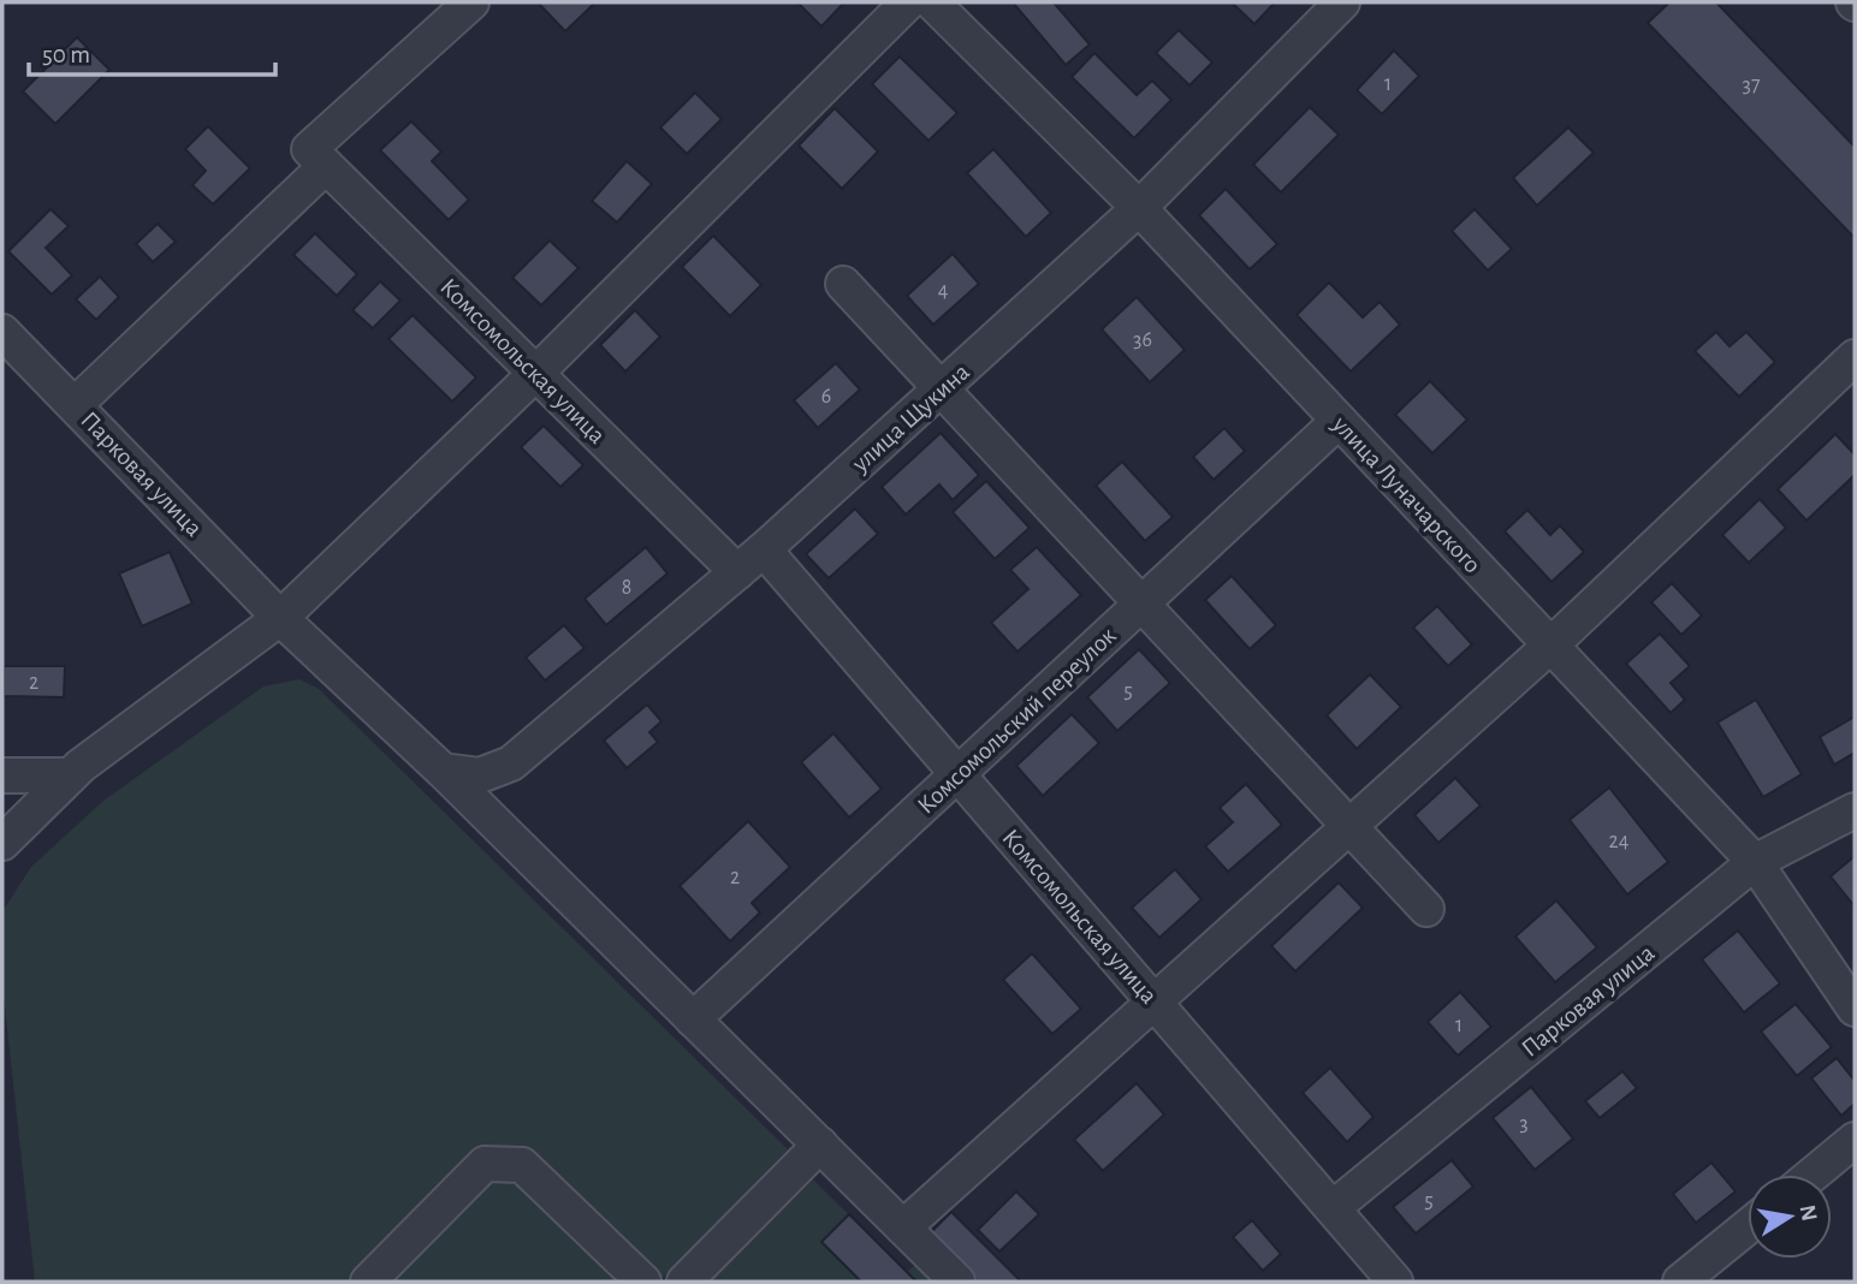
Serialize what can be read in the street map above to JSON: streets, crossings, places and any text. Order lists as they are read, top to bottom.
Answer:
{
  "streets": {
    "street": [
      "Комсомольская улица",
      "улица Щукина",
      "Парковая улица",
      "улица Луначарского",
      "Комсомольский переулок"
    ]
  },
  "crossings": [
    ["Комсомольская улица", "улица Щукина"],
    ["Комсомольская улица", "Парковая улица"],
    ["Комсомольская улица", "Комсомольский переулок"],
    ["улица Щукина", "Парковая улица"],
    ["улица Щукина", "улица Луначарского"],
    ["Парковая улица", "улица Луначарского"],
    ["Парковая улица", "Комсомольский переулок"],
    ["улица Луначарского", "Комсомольский переулок"]
  ],
  "house_numbers": [
    "1",
    "37",
    "4",
    "36",
    "6",
    "8",
    "2",
    "5",
    "24",
    "2",
    "1",
    "3",
    "5"
  ],
  "scale_bar": "50 m",
  "north": "right"
}
